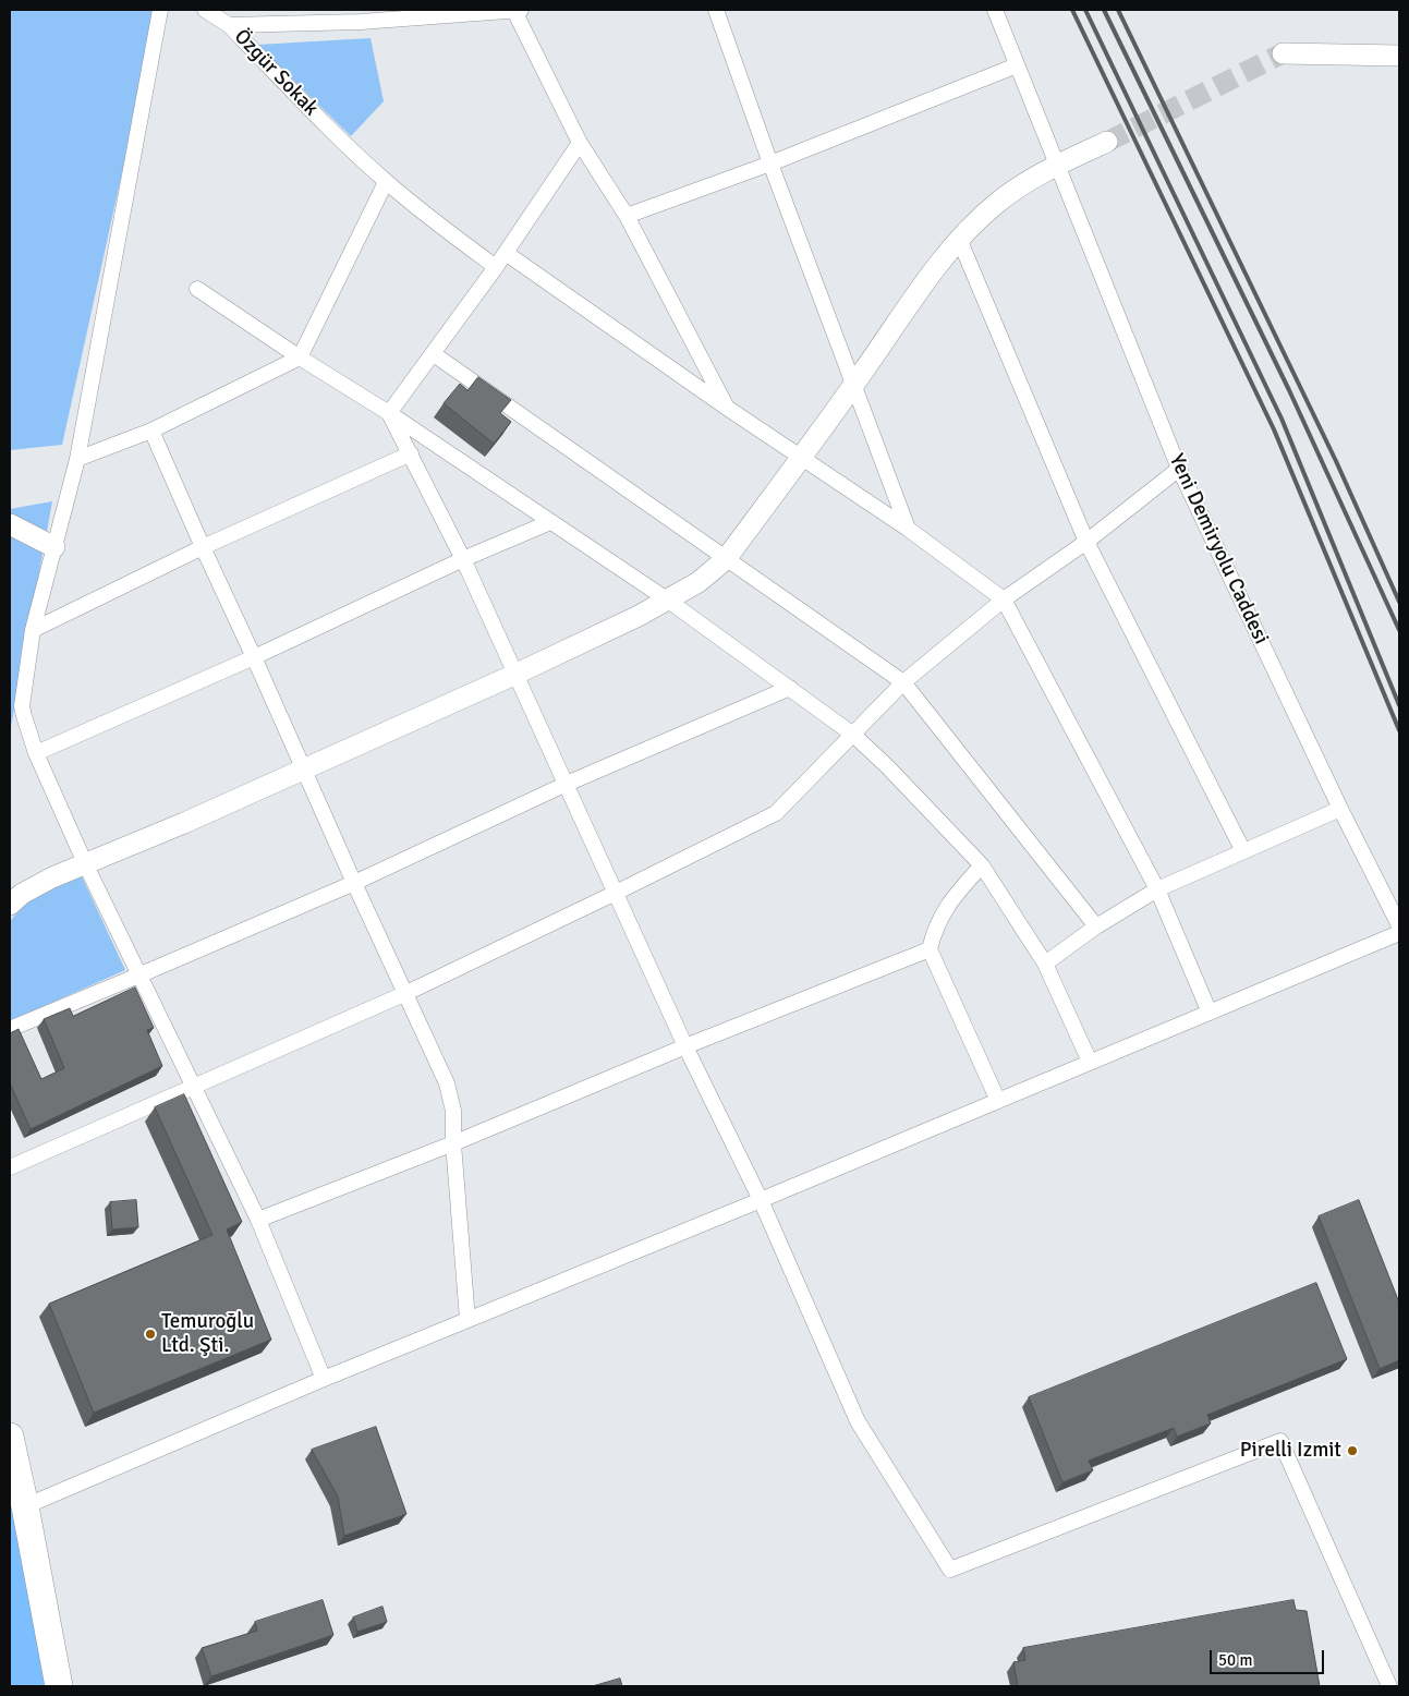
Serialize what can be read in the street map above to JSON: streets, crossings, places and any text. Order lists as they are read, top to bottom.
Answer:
{
  "streets": {
    "street": ["Özgür Sokak", "Yeni Demiryolu Caddesi"]
  },
  "places": ["Temuroğlu Ltd. Şti.", "Pirelli Izmit"],
  "scale_bar": "50 m"
}
